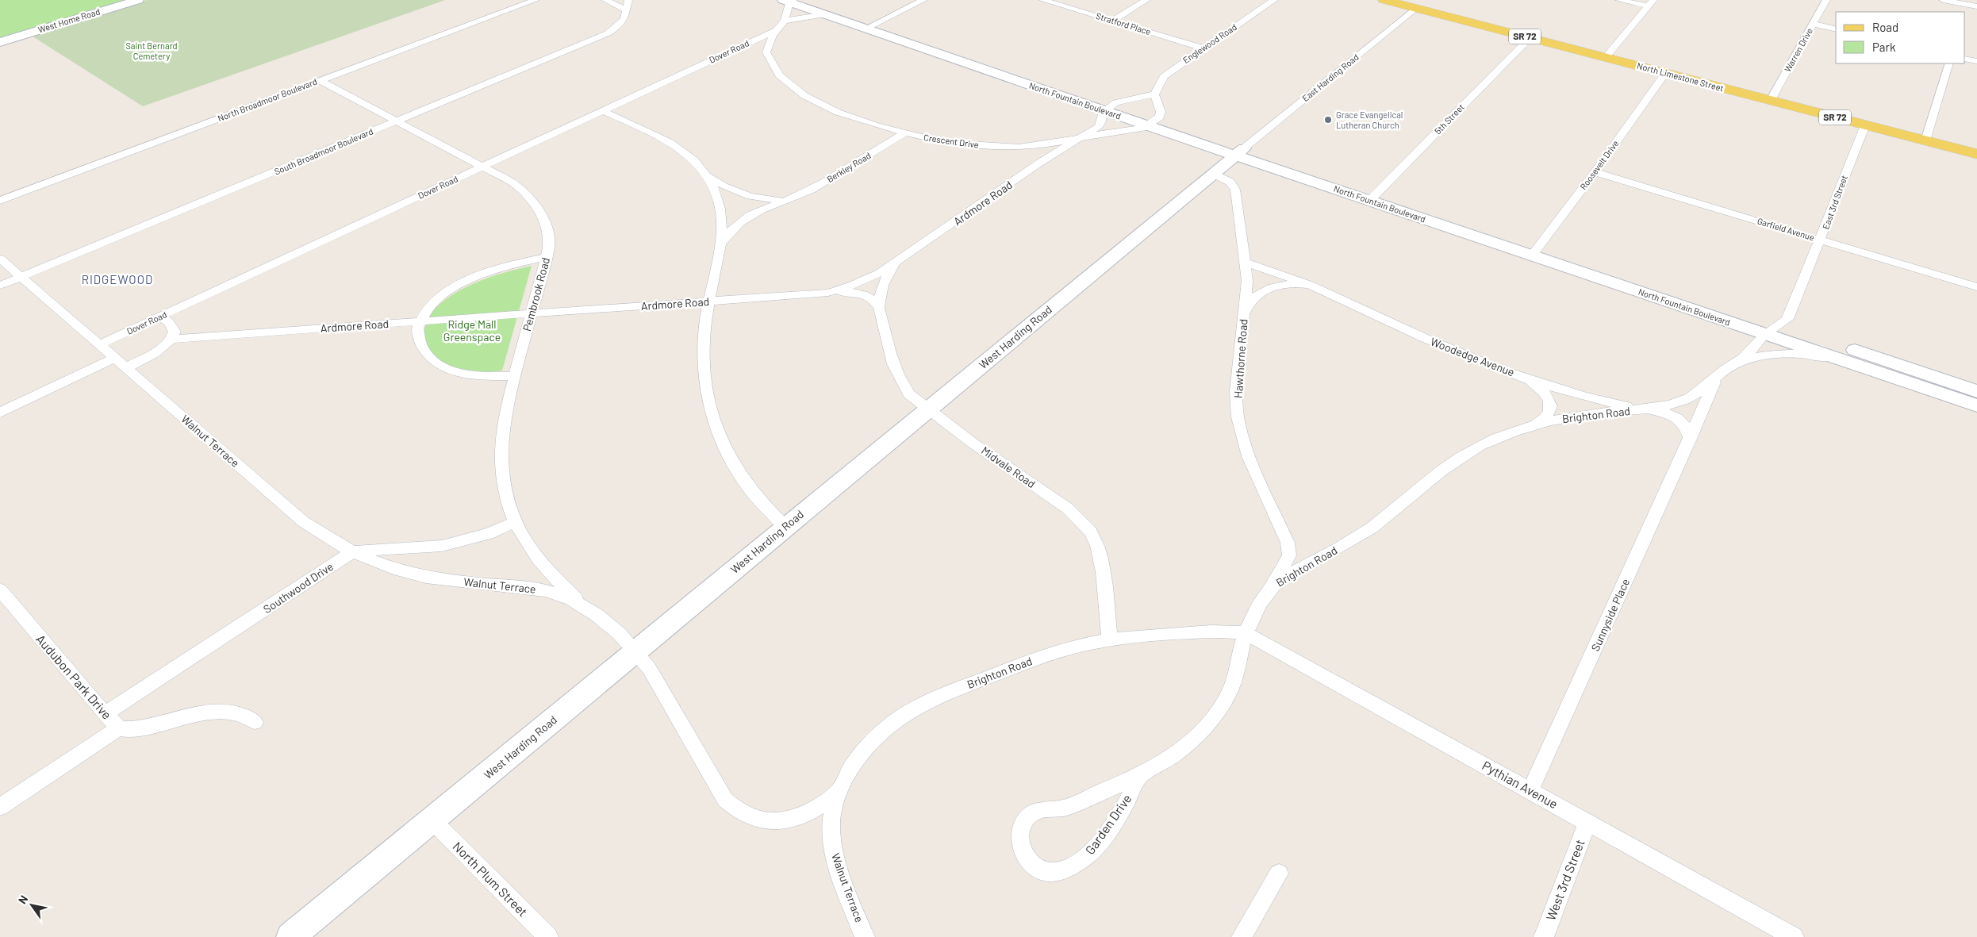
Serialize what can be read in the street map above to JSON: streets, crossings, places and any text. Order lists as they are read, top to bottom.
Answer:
{
  "streets": {
    "main road": ["SR 72", "North Limestone Street"],
    "street": [
      "West Home Road",
      "Stratford Place",
      "Englewood Road",
      "Warren Drive",
      "Dover Road",
      "East Harding Road",
      "North Broadmoor Boulevard",
      "North Fountain Boulevard",
      "5th Street",
      "Crescent Drive",
      "South Broadmoor Boulevard",
      "Roosevelt Drive",
      "Berkley Road",
      "East 3rd Street",
      "Ardmore Road",
      "Garfield Avenue",
      "Pembrook Road",
      "West Harding Road",
      "Woodedge Avenue",
      "Hawthorne Road",
      "Brighton Road",
      "Walnut Terrace",
      "Midvale Road",
      "Southwood Drive",
      "Sunnyside Place",
      "Audubon Park Drive",
      "Pythian Avenue",
      "Garden Drive",
      "North Plum Street",
      "West 3rd Street"
    ]
  },
  "crossings": [
    ["Stratford Place", "Englewood Road"],
    ["Warren Drive", "North Limestone Street"],
    ["Dover Road", "Pembrook Road"],
    ["Dover Road", "Walnut Terrace"],
    ["North Limestone Street", "East Harding Road"],
    ["North Limestone Street", "5th Street"],
    ["North Limestone Street", "Roosevelt Drive"],
    ["North Limestone Street", "East 3rd Street"],
    ["East Harding Road", "North Fountain Boulevard"],
    ["East Harding Road", "West Harding Road"],
    ["North Broadmoor Boulevard", "Pembrook Road"],
    ["North Fountain Boulevard", "5th Street"],
    ["North Fountain Boulevard", "Crescent Drive"],
    ["North Fountain Boulevard", "Roosevelt Drive"],
    ["North Fountain Boulevard", "East 3rd Street"],
    ["North Fountain Boulevard", "Ardmore Road"],
    ["North Fountain Boulevard", "West Harding Road"],
    ["North Fountain Boulevard", "Brighton Road"],
    ["Crescent Drive", "Berkley Road"],
    ["Crescent Drive", "Ardmore Road"],
    ["South Broadmoor Boulevard", "Pembrook Road"],
    ["South Broadmoor Boulevard", "Walnut Terrace"],
    ["Roosevelt Drive", "Garfield Avenue"],
    ["East 3rd Street", "Garfield Avenue"],
    ["East 3rd Street", "Brighton Road"],
    ["Ardmore Road", "Pembrook Road"],
    ["Ardmore Road", "Midvale Road"],
    ["Pembrook Road", "Walnut Terrace"],
    ["Pembrook Road", "Southwood Drive"],
    ["West Harding Road", "Hawthorne Road"],
    ["West Harding Road", "Walnut Terrace"],
    ["West Harding Road", "Midvale Road"],
    ["West Harding Road", "North Plum Street"],
    ["Woodedge Avenue", "Hawthorne Road"],
    ["Woodedge Avenue", "Brighton Road"],
    ["Hawthorne Road", "Brighton Road"],
    ["Brighton Road", "Walnut Terrace"],
    ["Brighton Road", "Midvale Road"],
    ["Brighton Road", "Sunnyside Place"],
    ["Brighton Road", "Pythian Avenue"],
    ["Brighton Road", "Garden Drive"],
    ["Walnut Terrace", "Southwood Drive"],
    ["Southwood Drive", "Audubon Park Drive"],
    ["Sunnyside Place", "Pythian Avenue"],
    ["Pythian Avenue", "Garden Drive"],
    ["Pythian Avenue", "West 3rd Street"]
  ],
  "districts": ["RIDGEWOOD"],
  "parks": ["Saint Bernard Cemetery", "Ridge Mall Greenspace"],
  "places": ["Grace Evangelical Lutheran Church"],
  "legend": ["Road", "Park"],
  "north": "top left"
}
